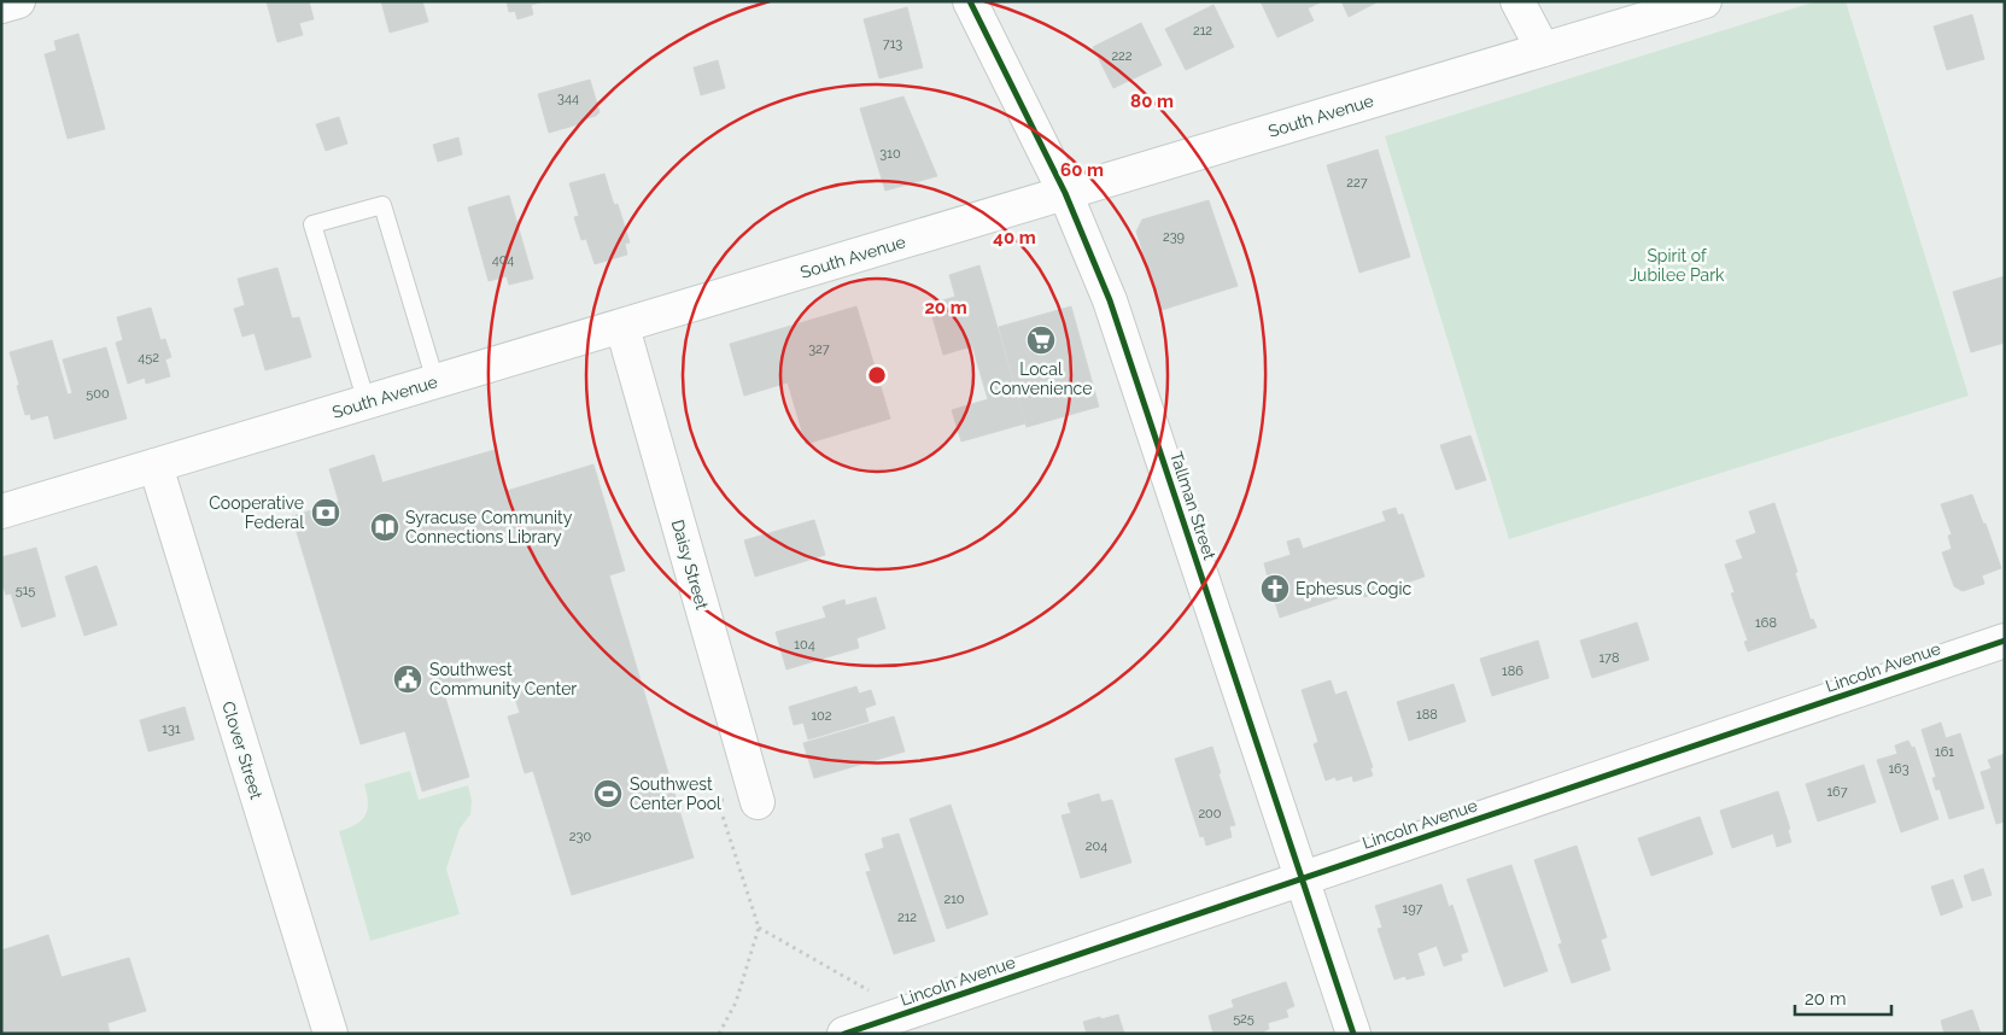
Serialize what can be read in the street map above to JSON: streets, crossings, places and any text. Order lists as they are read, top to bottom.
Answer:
{
  "streets": {
    "street": [
      "South Avenue",
      "Tallman Street",
      "Daisy Street",
      "Lincoln Avenue",
      "Clover Street"
    ]
  },
  "crossings": [
    ["South Avenue", "Tallman Street"],
    ["South Avenue", "Daisy Street"],
    ["South Avenue", "Clover Street"],
    ["Tallman Street", "Lincoln Avenue"]
  ],
  "parks": ["Spirit of Jubilee Park"],
  "places": {
    "supermarket": ["Local Convenience"],
    "bank": ["Cooperative Federal"],
    "library": ["Syracuse Community Connections Library"],
    "church": ["Ephesus Cogic"],
    "public building": ["Southwest Community Center"],
    "sports": ["Southwest Center Pool"]
  },
  "house_numbers": [
    "212",
    "713",
    "222",
    "344",
    "310",
    "227",
    "239",
    "404",
    "327",
    "452",
    "500",
    "515",
    "168",
    "104",
    "178",
    "186",
    "188",
    "102",
    "131",
    "161",
    "163",
    "167",
    "200",
    "230",
    "204",
    "210",
    "197",
    "212",
    "525"
  ],
  "scale_bar": "20 m",
  "rings": [
    "80 m",
    "60 m",
    "40 m",
    "20 m"
  ]
}
